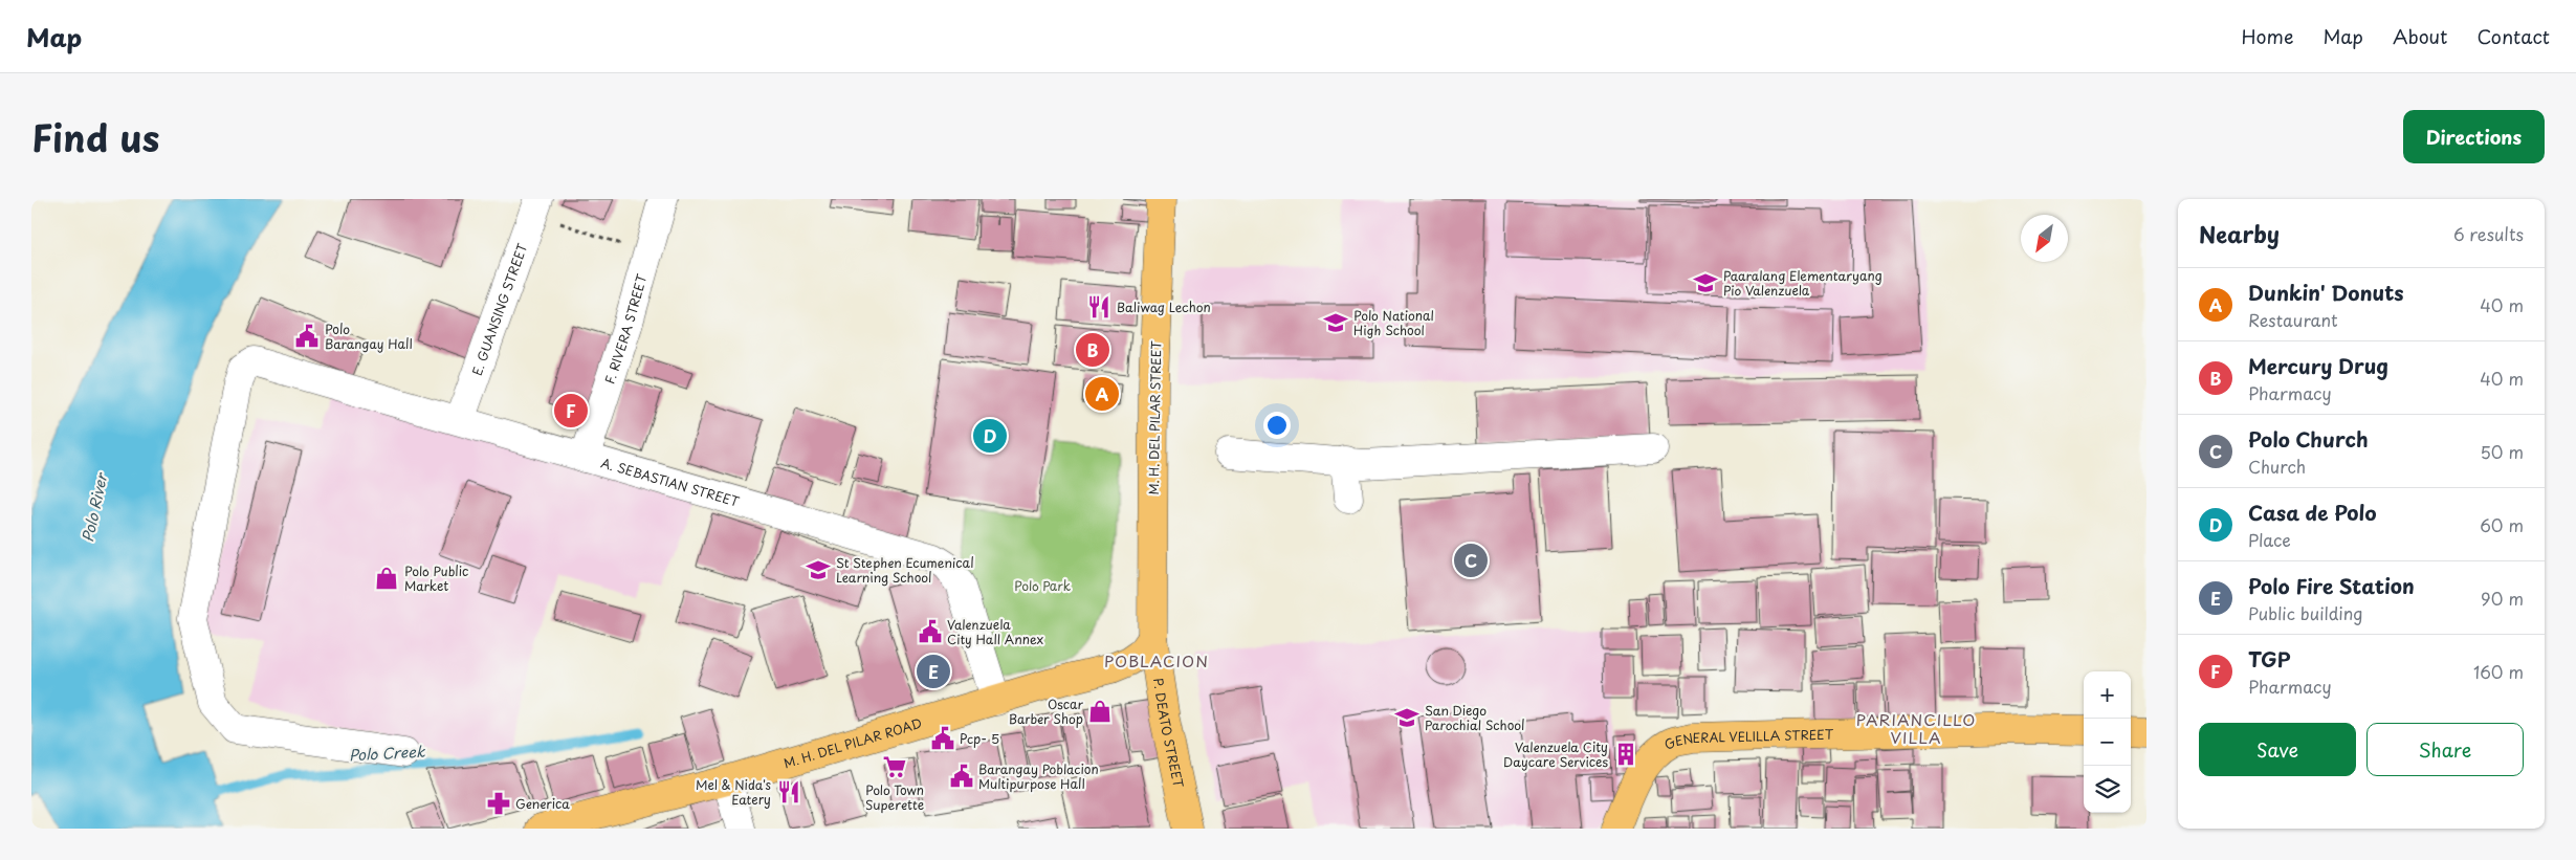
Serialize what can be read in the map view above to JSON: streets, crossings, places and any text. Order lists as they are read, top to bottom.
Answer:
{
  "streets": {
    "main road": [
      "M. H. DEL PILAR STREET",
      "P. DEATO STREET",
      "M. H. DEL PILAR ROAD",
      "GENERAL VELILLA STREET"
    ],
    "street": ["E. GUANSING STREET", "F. RIVERA STREET", "A. SEBASTIAN STREET"]
  },
  "crossings": [
    ["E. GUANSING STREET", "A. SEBASTIAN STREET"],
    ["F. RIVERA STREET", "A. SEBASTIAN STREET"],
    ["M. H. DEL PILAR STREET", "P. DEATO STREET"],
    ["M. H. DEL PILAR STREET", "M. H. DEL PILAR ROAD"],
    ["A. SEBASTIAN STREET", "M. H. DEL PILAR ROAD"],
    ["P. DEATO STREET", "M. H. DEL PILAR ROAD"]
  ],
  "districts": ["POBLACION", "PARIANCILLO VILLA"],
  "water": ["Polo River", "Polo Creek"],
  "parks": ["Polo Park"],
  "places": {
    "school or university": [
      "Paaralang Elementaryang Pio Valenzuela",
      "Polo National High School",
      "St Stephen Ecumenical Learning School",
      "San Diego Parochial School"
    ],
    "restaurant": ["Baliwag Lechon", "Mel & Nida's Eatery"],
    "public building": [
      "Polo Barangay Hall",
      "Valenzuela City Hall Annex",
      "Pcp- 5",
      "Barangay Poblacion Multipurpose Hall"
    ],
    "shop": ["Polo Public Market", "Oscar Barber Shop"],
    "building": ["Valenzuela City Daycare Services"],
    "supermarket": ["Polo Town Superette"],
    "pharmacy": ["Generica"]
  },
  "north": "bottom left",
  "page": {
    "header": "Map",
    "nav": [
      "Home",
      "Map",
      "About",
      "Contact"
    ],
    "title": "Find us",
    "buttons": [
      "Directions",
      ["Save", "Share"]
    ],
    "heading": ["Nearby", "6 results"],
    "list": [
      {
        "mark": "A",
        "name": "Dunkin' Donuts",
        "note": "Restaurant",
        "value": "40 m"
      },
      {
        "mark": "B",
        "name": "Mercury Drug",
        "note": "Pharmacy",
        "value": "40 m"
      },
      {
        "mark": "C",
        "name": "Polo Church",
        "note": "Church",
        "value": "50 m"
      },
      {
        "mark": "D",
        "name": "Casa de Polo",
        "note": "Place",
        "value": "60 m"
      },
      {
        "mark": "E",
        "name": "Polo Fire Station",
        "note": "Public building",
        "value": "90 m"
      },
      {
        "mark": "F",
        "name": "TGP",
        "note": "Pharmacy",
        "value": "160 m"
      }
    ],
    "pins": [
      "B",
      "A",
      "F",
      "D",
      "C",
      "E"
    ],
    "map_buttons": ["+", "−"]
  }
}
